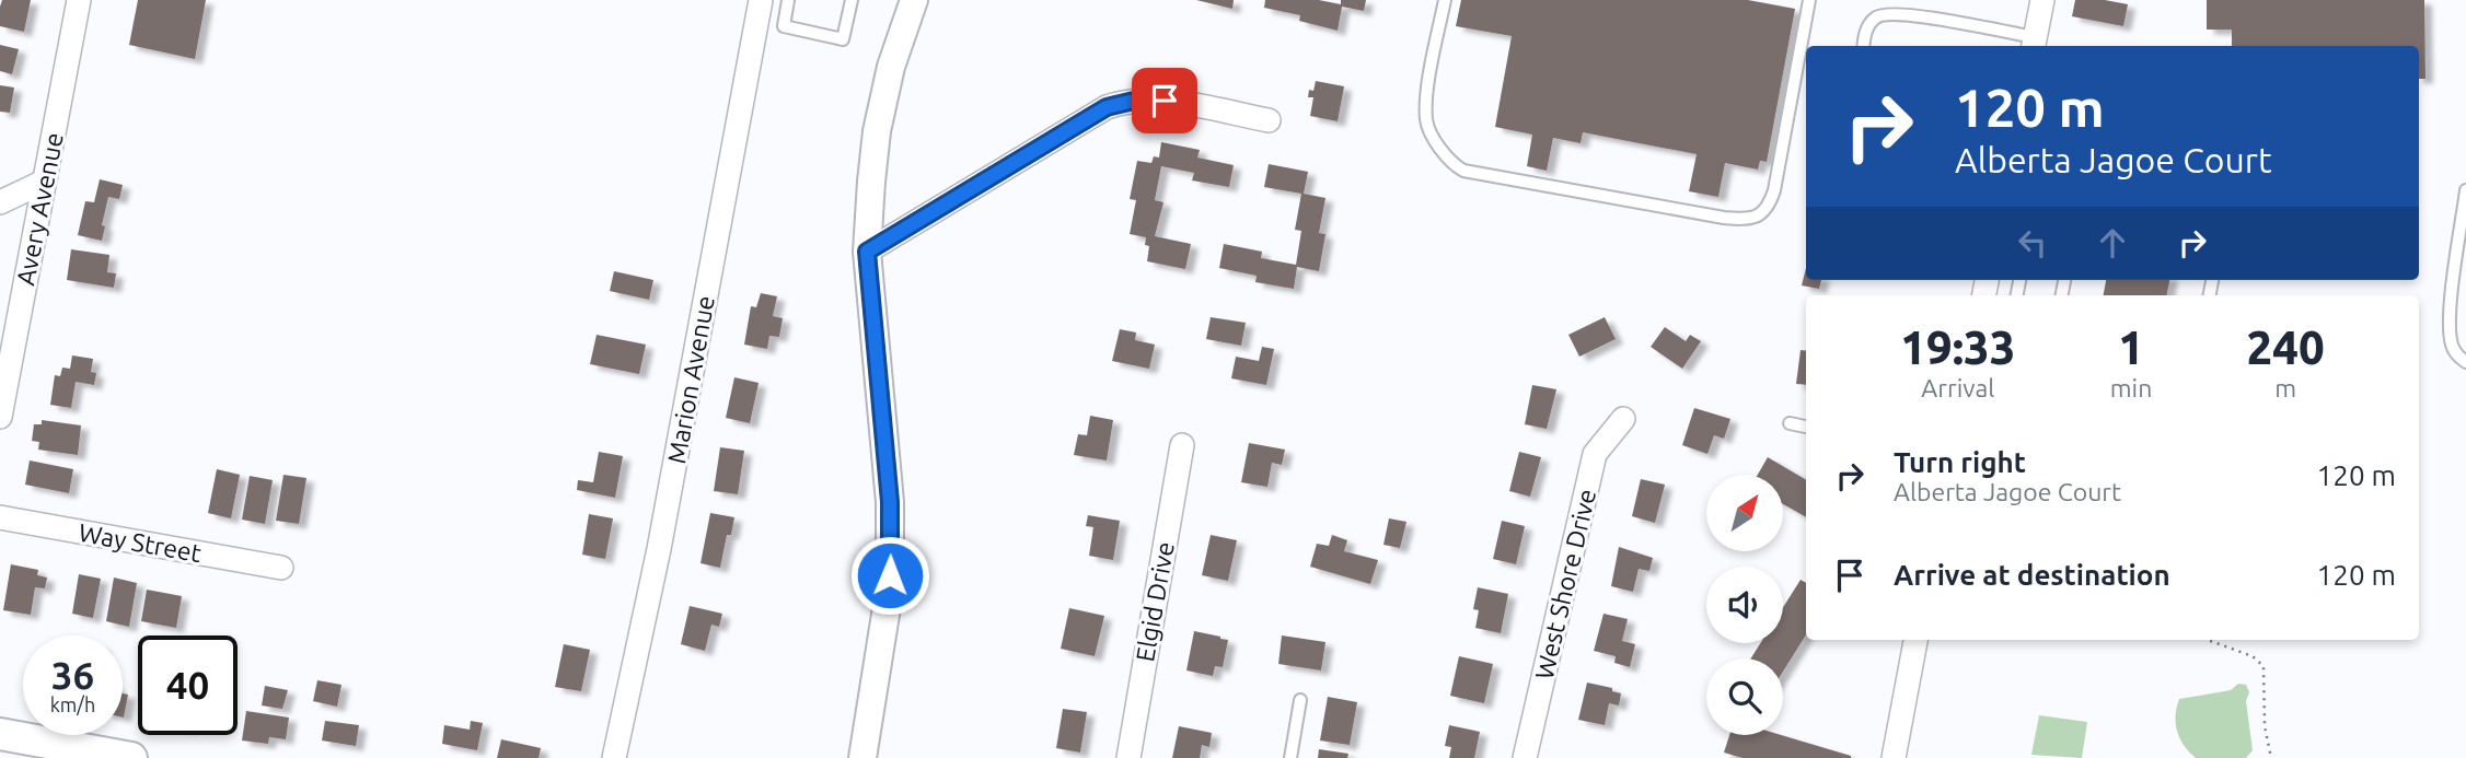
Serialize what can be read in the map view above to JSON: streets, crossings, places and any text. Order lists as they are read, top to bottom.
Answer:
{
  "streets": {
    "street": [
      "Avery Avenue",
      "Marion Avenue",
      "Way Street",
      "West Shore Drive",
      "Elgid Drive"
    ]
  },
  "north": "top right",
  "page": {
    "turn": ["120 m", "Alberta Jagoe Court"],
    "eta": [
      "19:33",
      "Arrival",
      "1",
      "min",
      "240",
      "m"
    ],
    "list": [
      {
        "name": "Turn right",
        "note": "Alberta Jagoe Court",
        "value": "120 m"
      },
      {
        "name": "Arrive at destination",
        "value": "120 m"
      }
    ],
    "speed": "36 km/h",
    "limit": "40"
  }
}
